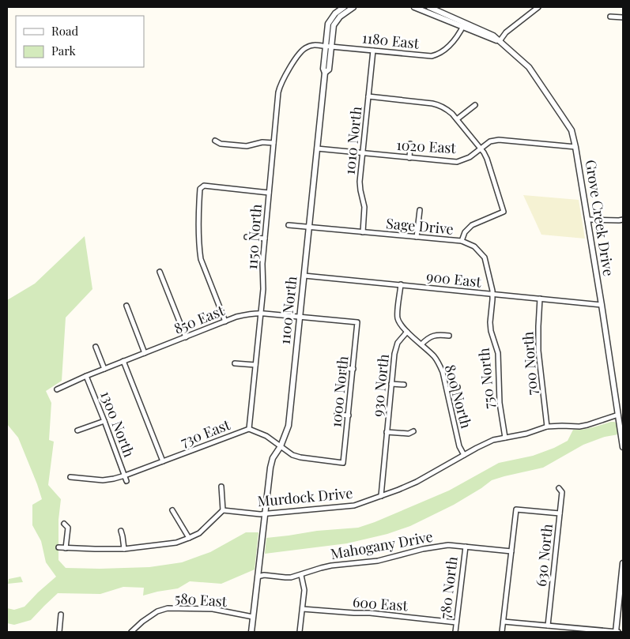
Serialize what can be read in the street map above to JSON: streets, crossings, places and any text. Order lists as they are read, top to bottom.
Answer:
{
  "streets": {
    "street": [
      "1180 East",
      "1010 North",
      "1020 East",
      "Grove Creek Drive",
      "Sage Drive",
      "1150 North",
      "900 East",
      "1100 North",
      "850 East",
      "700 North",
      "750 North",
      "930 North",
      "1000 North",
      "800 North",
      "1300 North",
      "730 East",
      "Murdock Drive",
      "Mahogany Drive",
      "630 North",
      "780 North",
      "580 East",
      "600 East"
    ]
  },
  "crossings": [
    ["1180 East", "1010 North"],
    ["1180 East", "Grove Creek Drive"],
    ["1180 East", "1150 North"],
    ["1180 East", "1100 North"],
    ["1010 North", "1020 East"],
    ["1010 North", "Sage Drive"],
    ["1020 East", "Grove Creek Drive"],
    ["1020 East", "1100 North"],
    ["Grove Creek Drive", "900 East"],
    ["Grove Creek Drive", "Murdock Drive"],
    ["Sage Drive", "900 East"],
    ["Sage Drive", "1100 North"],
    ["Sage Drive", "750 North"],
    ["1150 North", "850 East"],
    ["1150 North", "730 East"],
    ["900 East", "1100 North"],
    ["900 East", "700 North"],
    ["900 East", "750 North"],
    ["1100 North", "850 East"],
    ["1100 North", "730 East"],
    ["1100 North", "Murdock Drive"],
    ["1100 North", "Mahogany Drive"],
    ["1100 North", "580 East"],
    ["850 East", "1000 North"],
    ["850 East", "1300 North"],
    ["700 North", "Murdock Drive"],
    ["750 North", "Murdock Drive"],
    ["930 North", "800 North"],
    ["930 North", "Murdock Drive"],
    ["1000 North", "730 East"],
    ["800 North", "Murdock Drive"],
    ["1300 North", "730 East"],
    ["Mahogany Drive", "780 North"],
    ["780 North", "600 East"]
  ],
  "legend": ["Road", "Park"]
}
